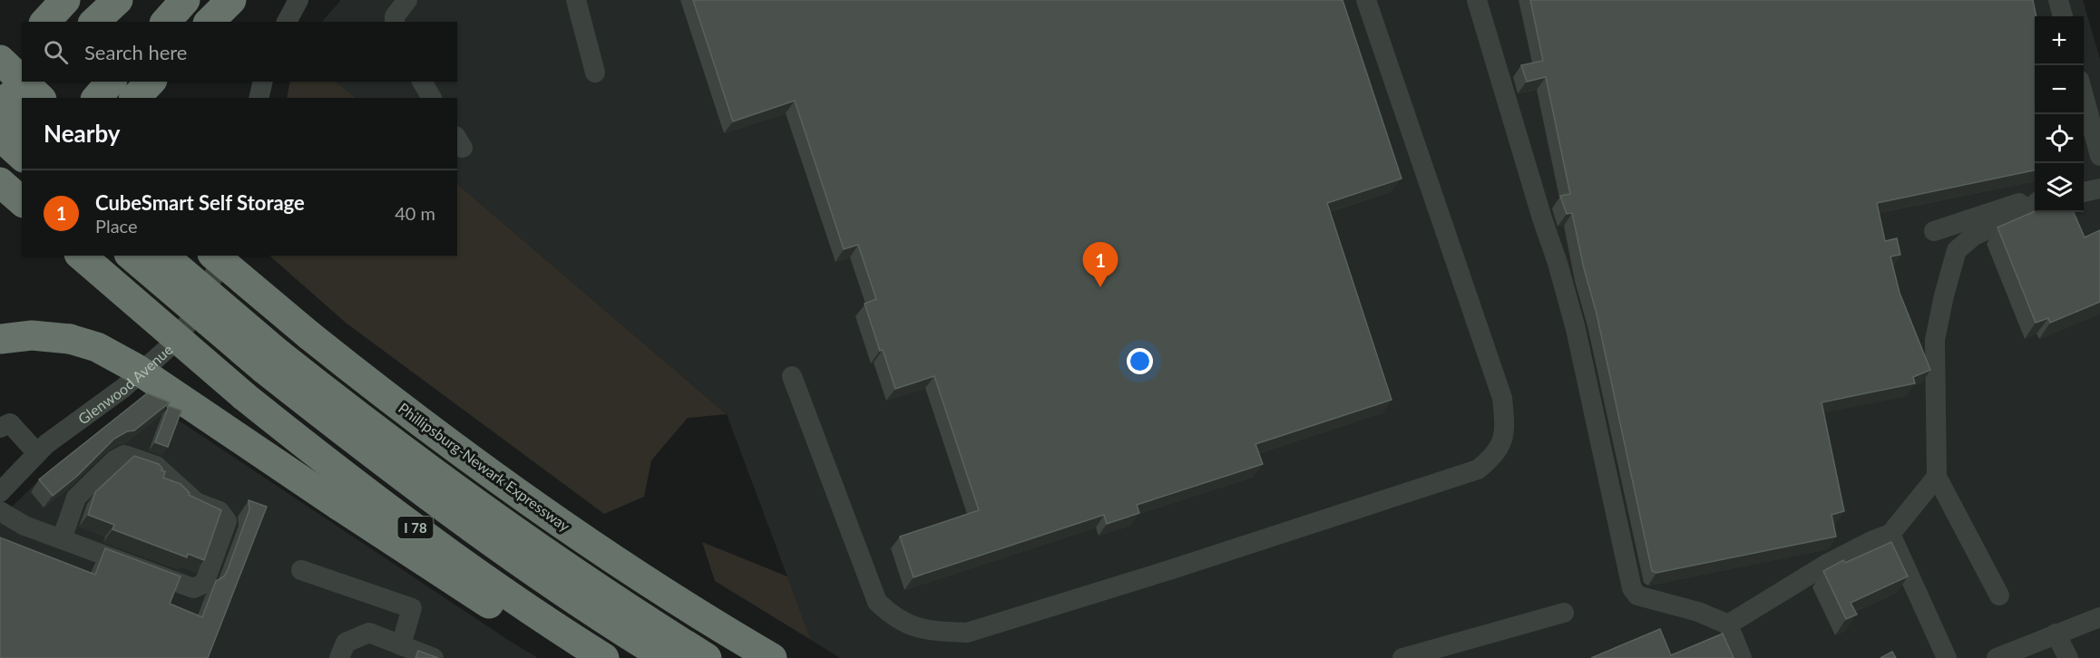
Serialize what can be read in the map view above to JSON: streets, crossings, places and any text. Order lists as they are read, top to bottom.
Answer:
{
  "streets": {
    "highway": ["Phillipsburg-Newark Expressway", "I 78"],
    "street": ["Glenwood Avenue"]
  },
  "page": {
    "map_buttons": ["+", "−"],
    "search": "Search here",
    "heading": "Nearby",
    "list": [
      {
        "mark": "1",
        "name": "CubeSmart Self Storage",
        "note": "Place",
        "value": "40 m"
      }
    ],
    "pins": "1"
  }
}
